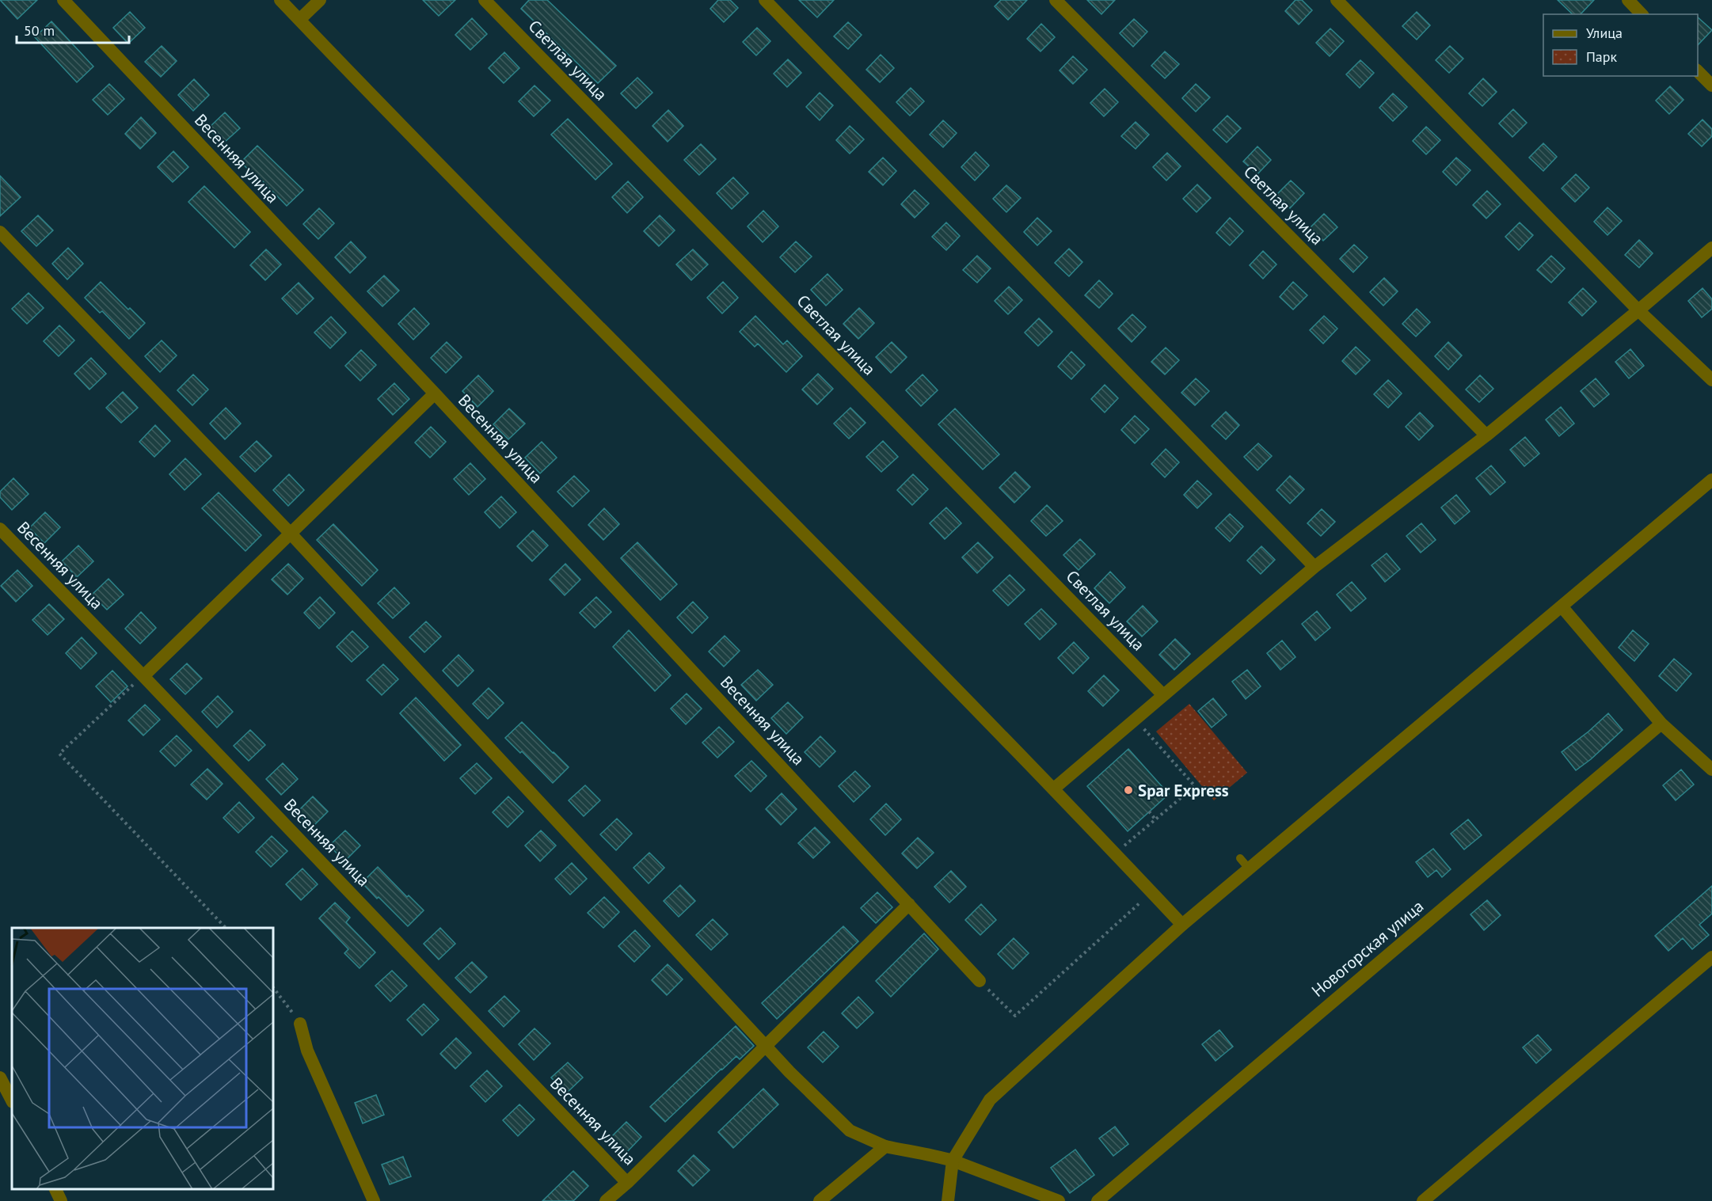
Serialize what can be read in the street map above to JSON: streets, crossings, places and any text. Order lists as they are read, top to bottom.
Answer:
{
  "streets": {
    "street": ["Светлая улица", "Весенняя улица", "Новогорская улица"]
  },
  "places": ["Spar Express"],
  "legend": ["Улица", "Парк"],
  "scale_bar": "50 m"
}
